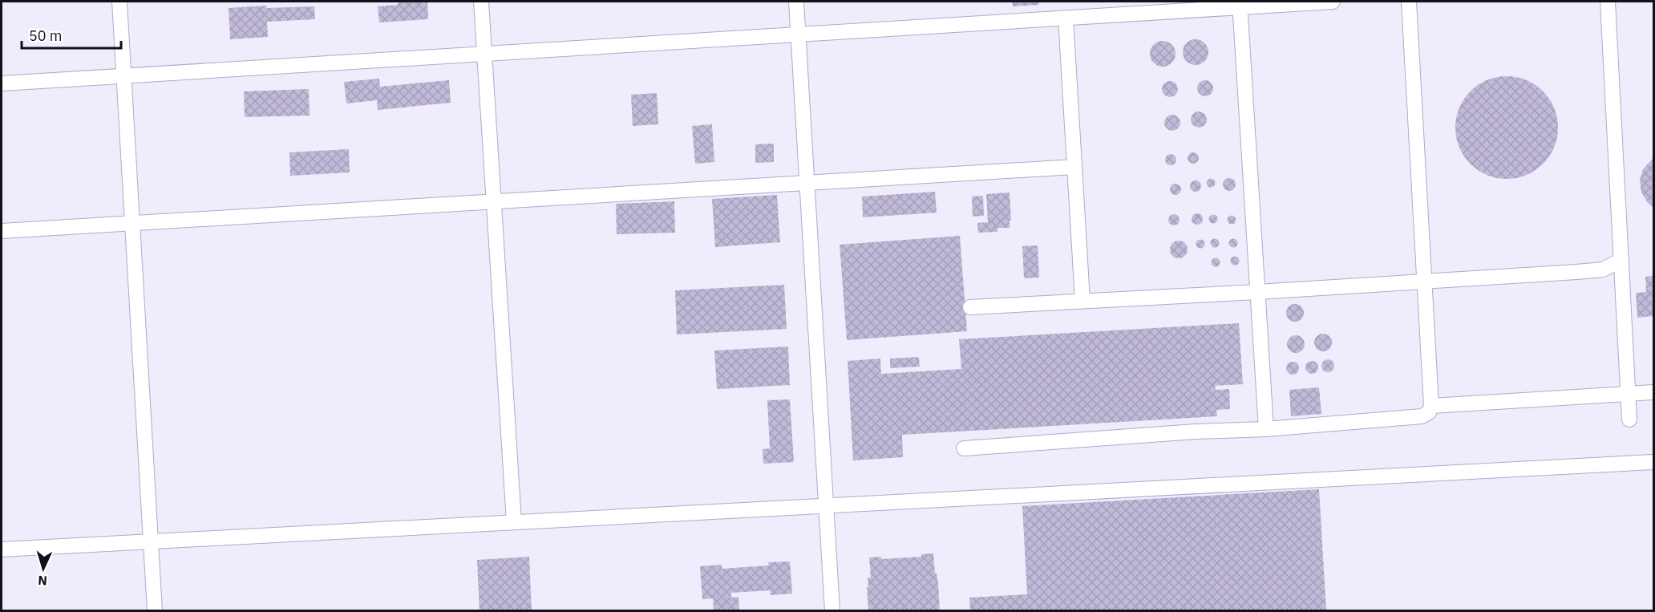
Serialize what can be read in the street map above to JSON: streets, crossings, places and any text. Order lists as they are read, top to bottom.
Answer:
{
  "scale_bar": "50 m",
  "north": "bottom"
}
